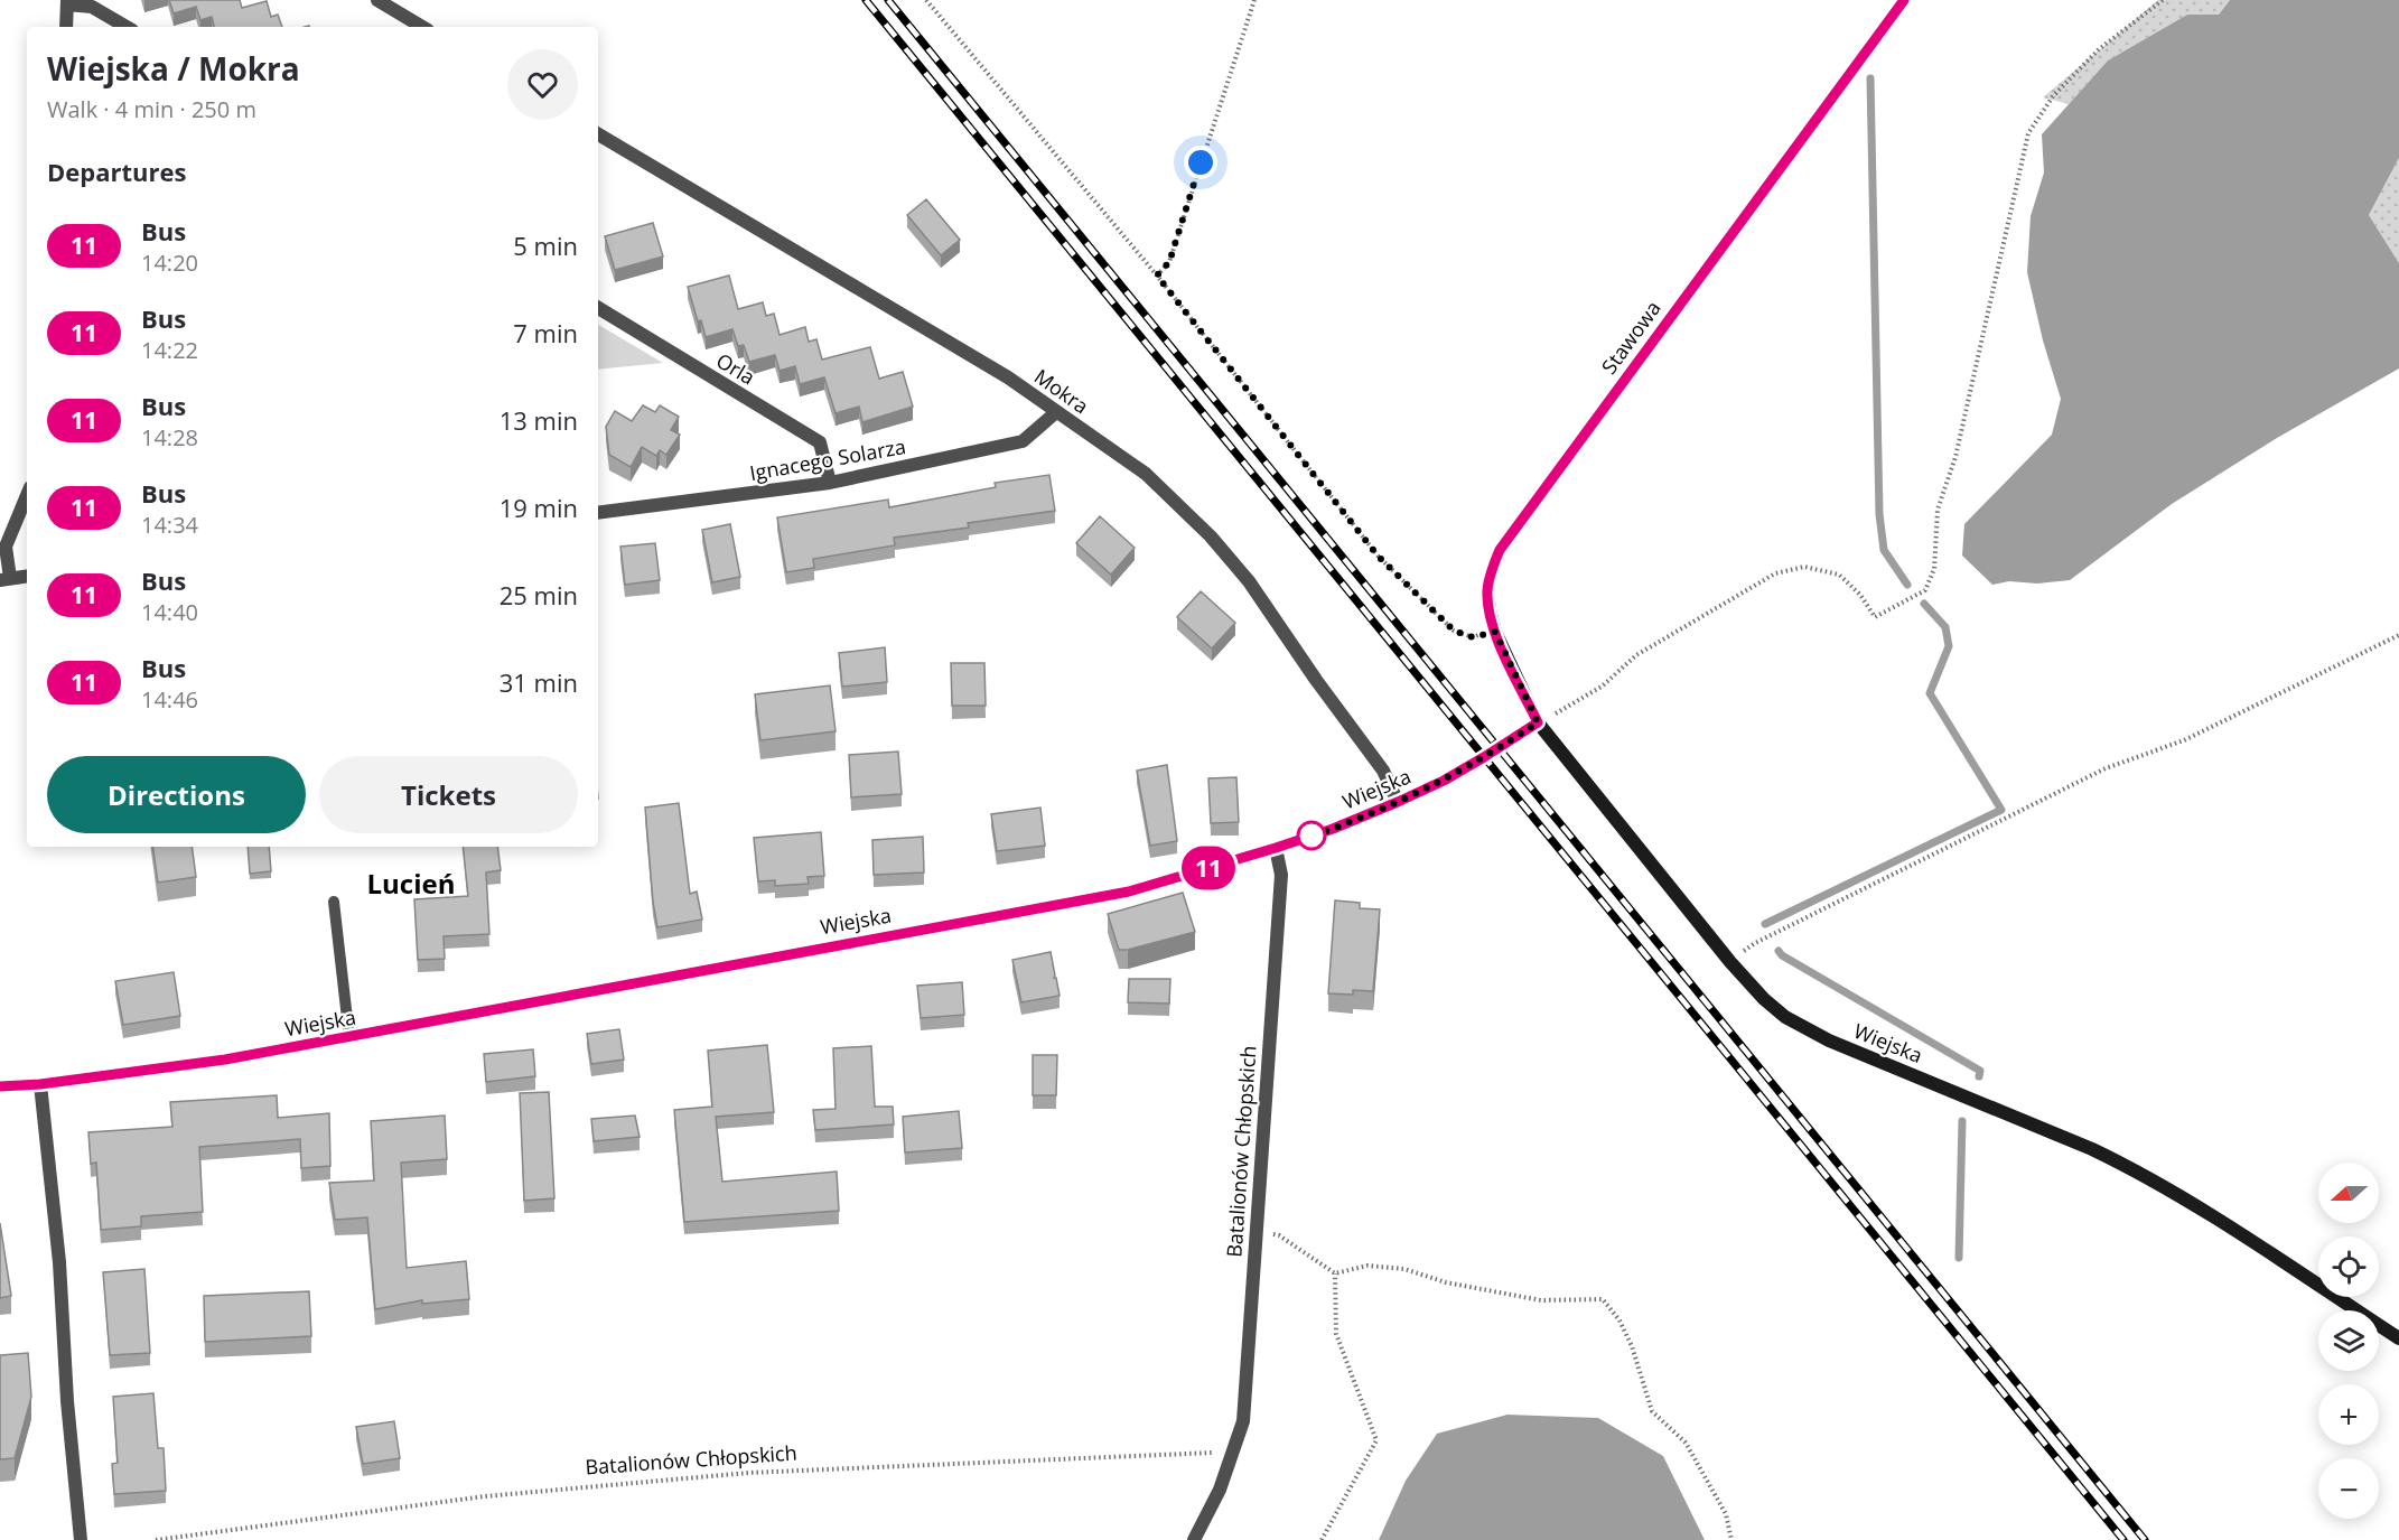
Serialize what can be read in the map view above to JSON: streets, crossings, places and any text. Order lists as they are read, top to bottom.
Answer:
{
  "streets": {
    "street": [
      "Stawowa",
      "Orla",
      "Mokra",
      "Ignacego Solarza",
      "Wiejska",
      "Batalionów Chłopskich"
    ]
  },
  "crossings": [
    ["Stawowa", "Wiejska"],
    ["Orla", "Ignacego Solarza"],
    ["Mokra", "Ignacego Solarza"],
    ["Mokra", "Wiejska"],
    ["Wiejska", "Batalionów Chłopskich"]
  ],
  "districts": ["Lucień"],
  "lines": ["bus line 11"],
  "north": "left",
  "page": {
    "on_map": "11",
    "heading": [
      ["Wiejska / Mokra", "Walk · 4 min · 250 m"],
      "Departures"
    ],
    "list": [
      {
        "mark": "11",
        "name": "Bus",
        "note": "14:20",
        "value": "5 min"
      },
      {
        "mark": "11",
        "name": "Bus",
        "note": "14:22",
        "value": "7 min"
      },
      {
        "mark": "11",
        "name": "Bus",
        "note": "14:28",
        "value": "13 min"
      },
      {
        "mark": "11",
        "name": "Bus",
        "note": "14:34",
        "value": "19 min"
      },
      {
        "mark": "11",
        "name": "Bus",
        "note": "14:40",
        "value": "25 min"
      },
      {
        "mark": "11",
        "name": "Bus",
        "note": "14:46",
        "value": "31 min"
      }
    ],
    "buttons": ["Directions", "Tickets"],
    "map_buttons": ["+", "−"]
  }
}
